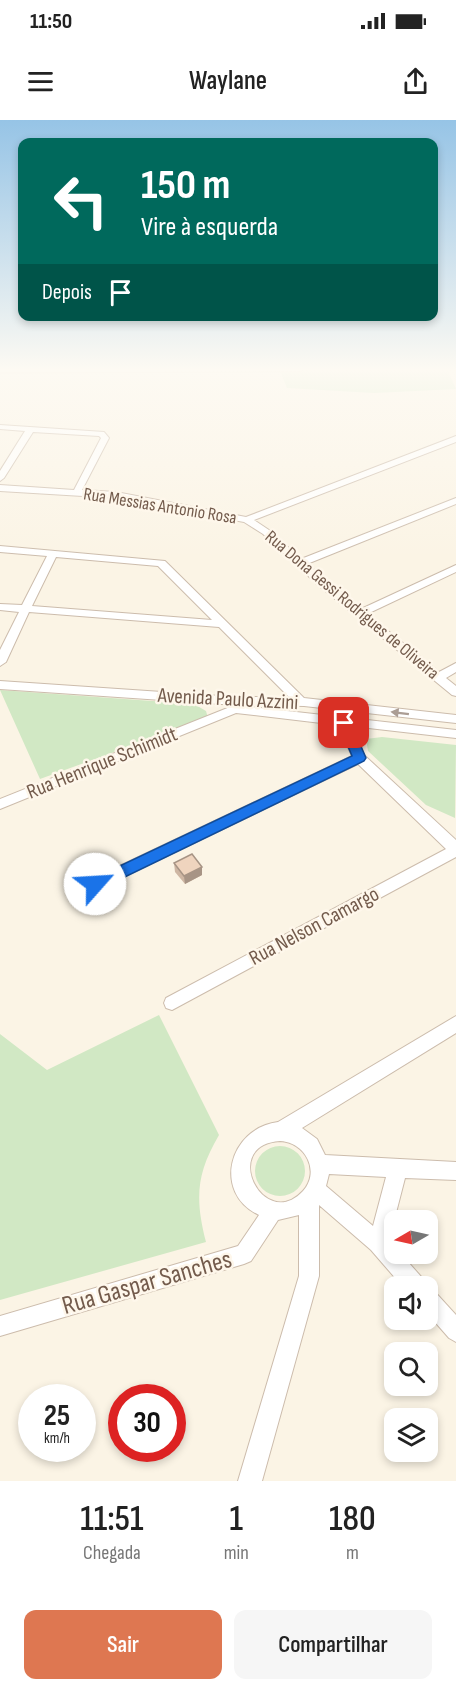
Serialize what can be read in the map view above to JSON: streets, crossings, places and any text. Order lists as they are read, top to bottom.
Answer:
{
  "streets": {
    "street": [
      "Rua Messias Antonio Rosa",
      "Rua Dona Gessi Rodrigues de Oliveira",
      "Avenida Paulo Azzini",
      "Rua Henrique Schimidt",
      "Rua Nelson Camargo",
      "Rua Gaspar Sanches"
    ]
  },
  "crossings": [
    ["Rua Messias Antonio Rosa", "Rua Dona Gessi Rodrigues de Oliveira"],
    ["Avenida Paulo Azzini", "Rua Henrique Schimidt"]
  ],
  "north": "left",
  "page": {
    "status": "11:50",
    "header": "Waylane",
    "turn": ["150 m", "Vire à esquerda"],
    "then": "Depois",
    "speed": "25 km/h",
    "limit": "30",
    "eta": [
      "11:51",
      "Chegada",
      "1",
      "min",
      "180",
      "m"
    ],
    "buttons": ["Sair", "Compartilhar"]
  }
}
